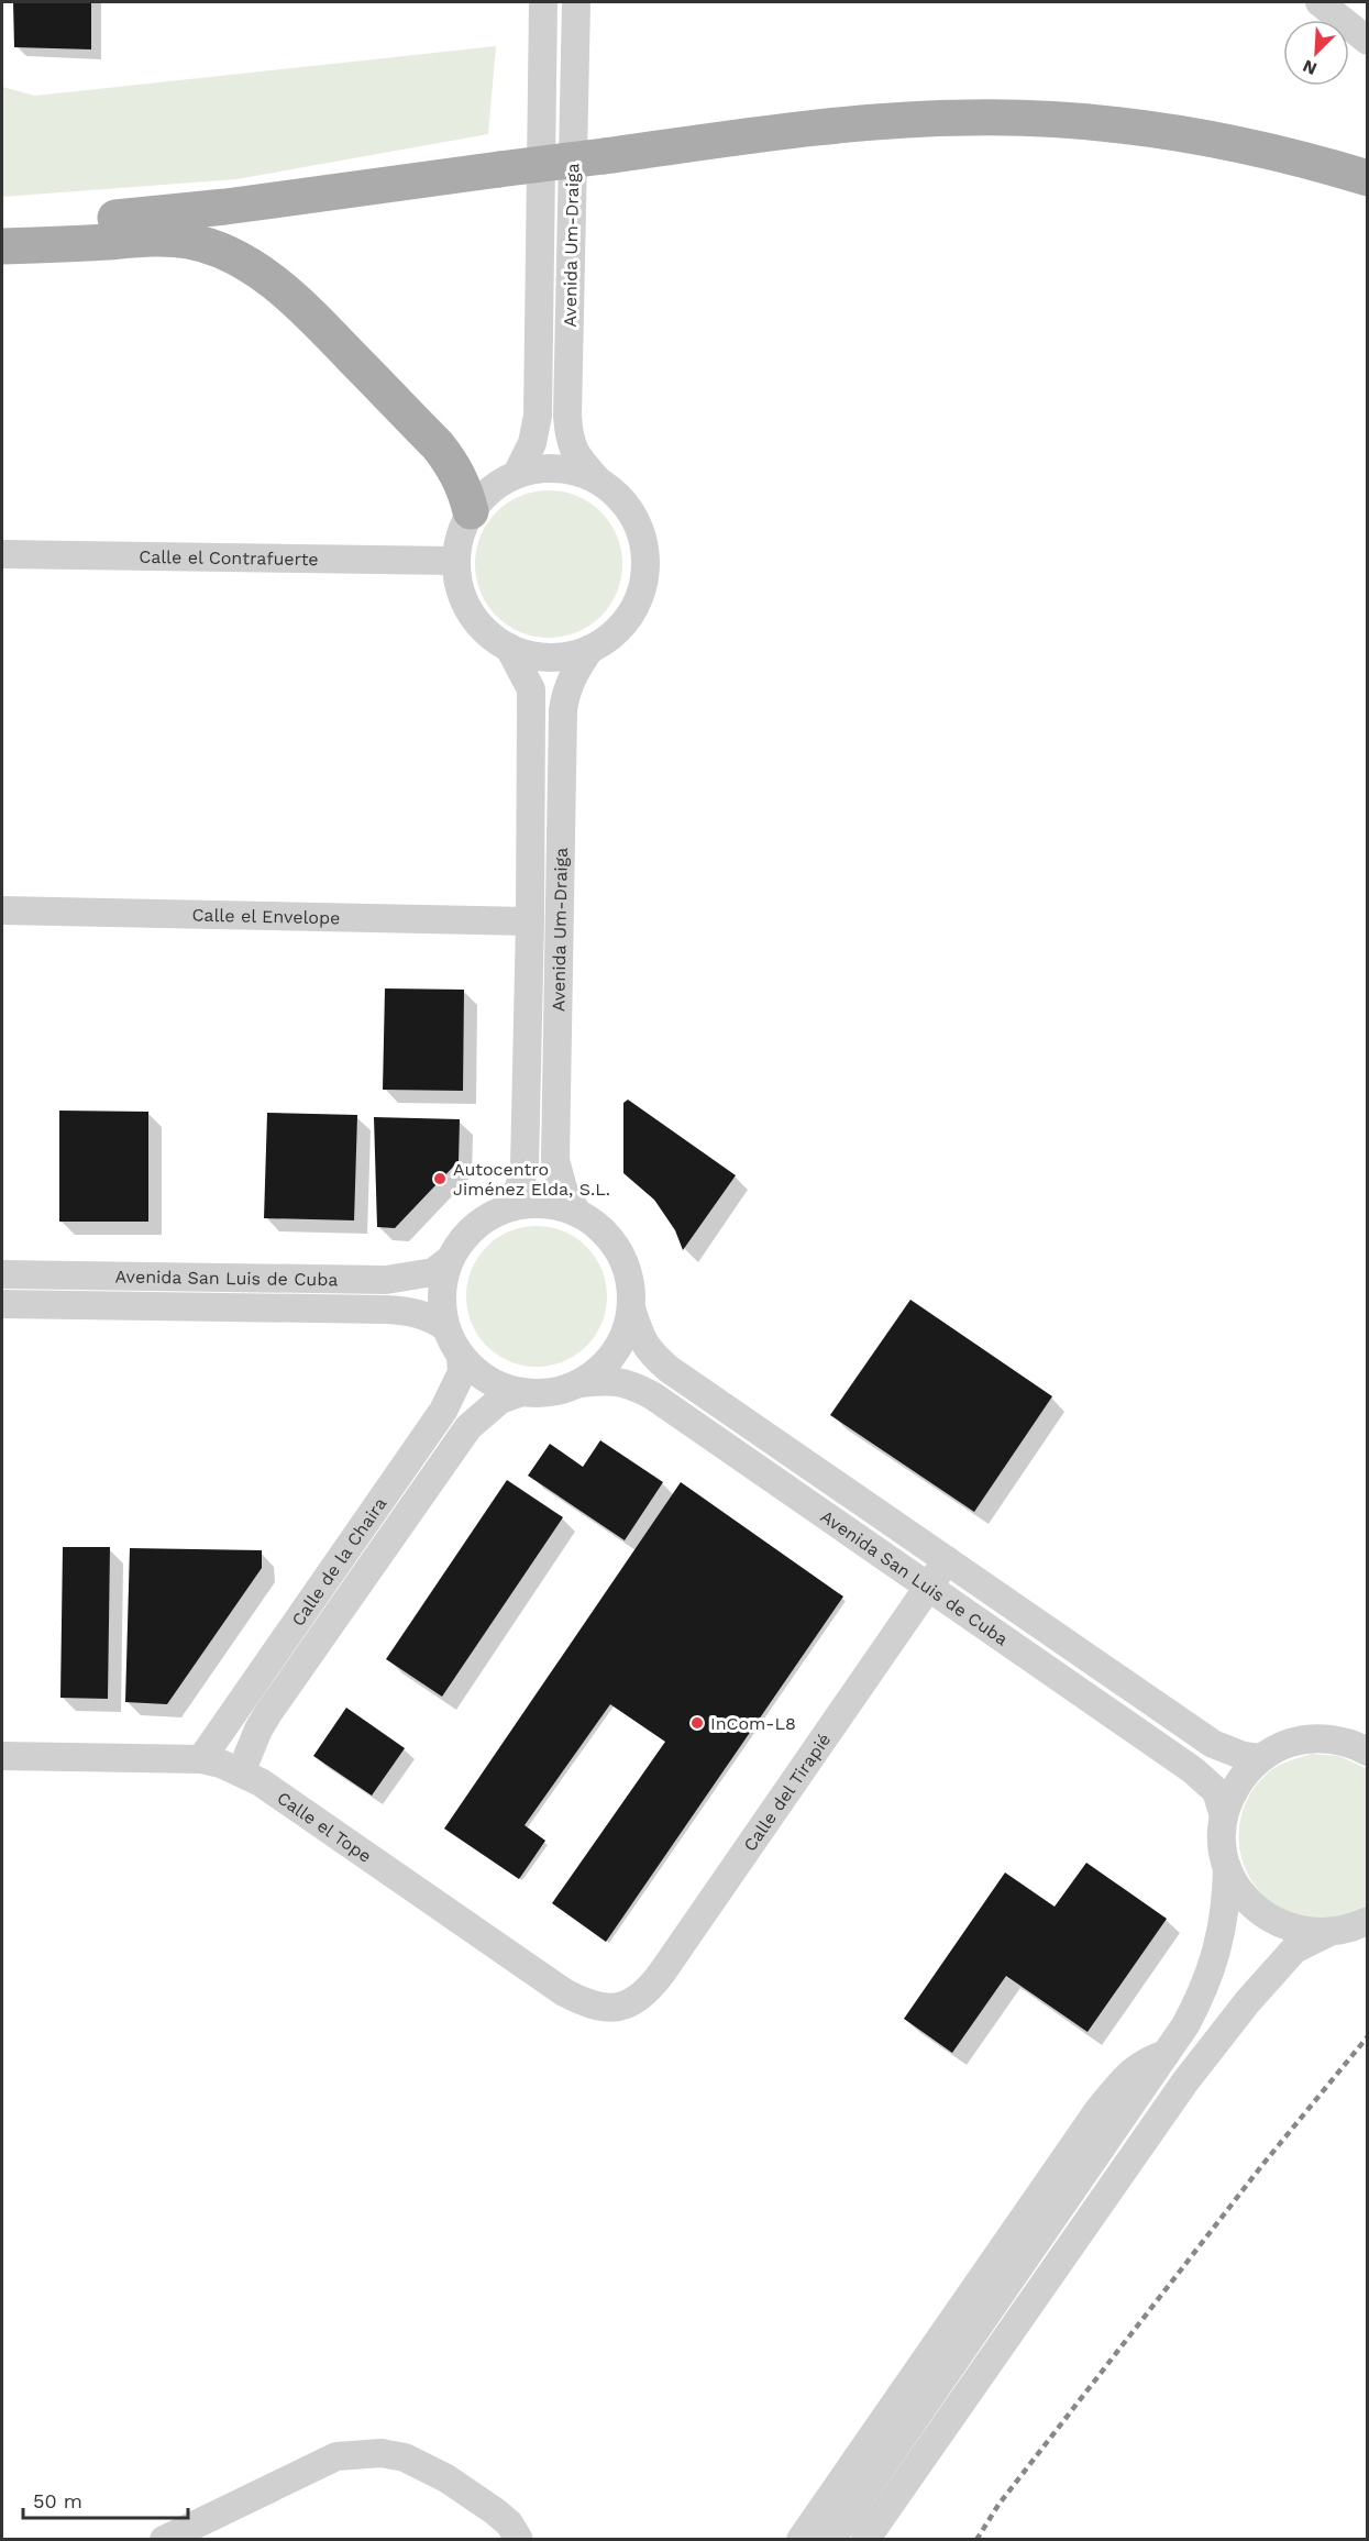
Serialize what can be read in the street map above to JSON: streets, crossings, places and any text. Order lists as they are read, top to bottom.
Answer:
{
  "streets": {
    "street": [
      "Avenida Um-Draiga",
      "Calle el Contrafuerte",
      "Calle el Envelope",
      "Avenida San Luis de Cuba",
      "Calle de la Chaira",
      "Calle del Tirapié",
      "Calle el Tope"
    ]
  },
  "crossings": [
    ["Avenida Um-Draiga", "Calle el Contrafuerte"],
    ["Avenida Um-Draiga", "Calle el Envelope"],
    ["Avenida Um-Draiga", "Avenida San Luis de Cuba"],
    ["Avenida Um-Draiga", "Calle de la Chaira"],
    ["Avenida San Luis de Cuba", "Calle de la Chaira"],
    ["Avenida San Luis de Cuba", "Calle del Tirapié"],
    ["Calle de la Chaira", "Calle el Tope"],
    ["Calle del Tirapié", "Calle el Tope"]
  ],
  "places": ["Autocentro Jiménez Elda, S.L.", "InCom-L8"],
  "scale_bar": "50 m",
  "north": "bottom left"
}
